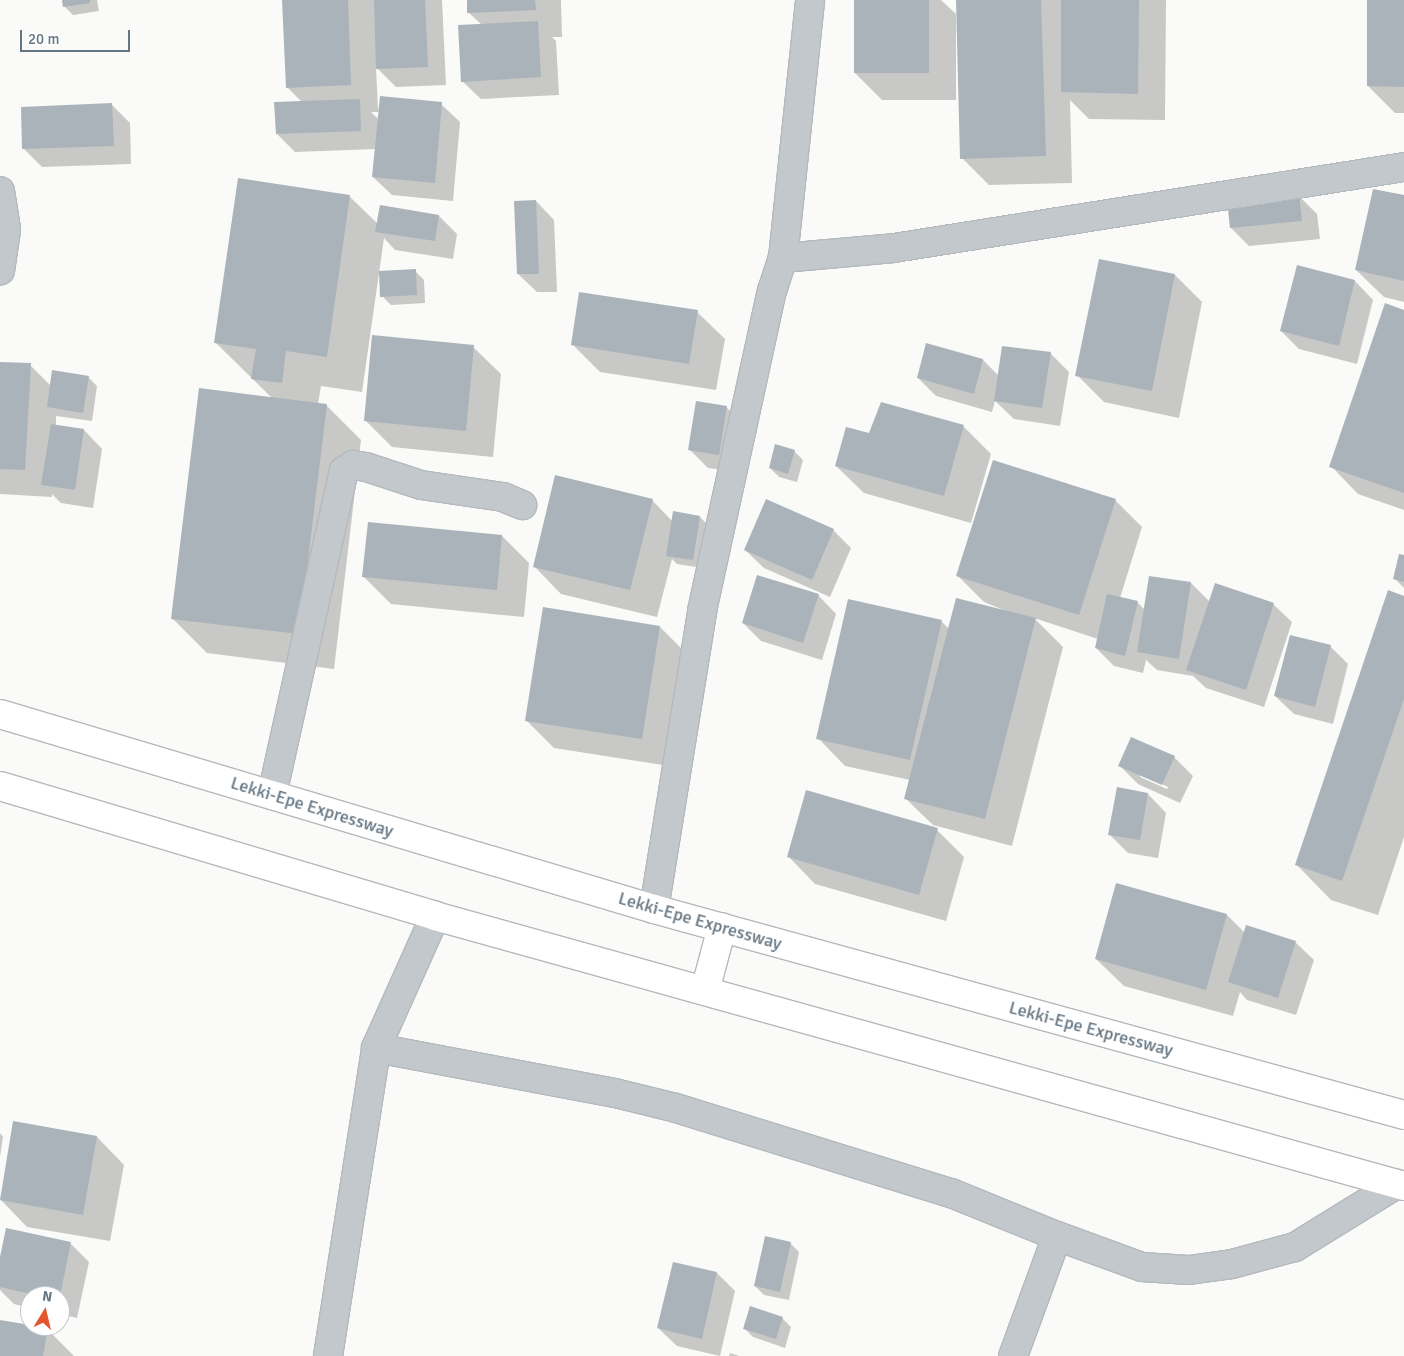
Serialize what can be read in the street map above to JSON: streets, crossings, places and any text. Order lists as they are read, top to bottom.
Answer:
{
  "streets": {
    "highway": ["Lekki-Epe Expressway"]
  },
  "scale_bar": "20 m",
  "north": "top"
}
